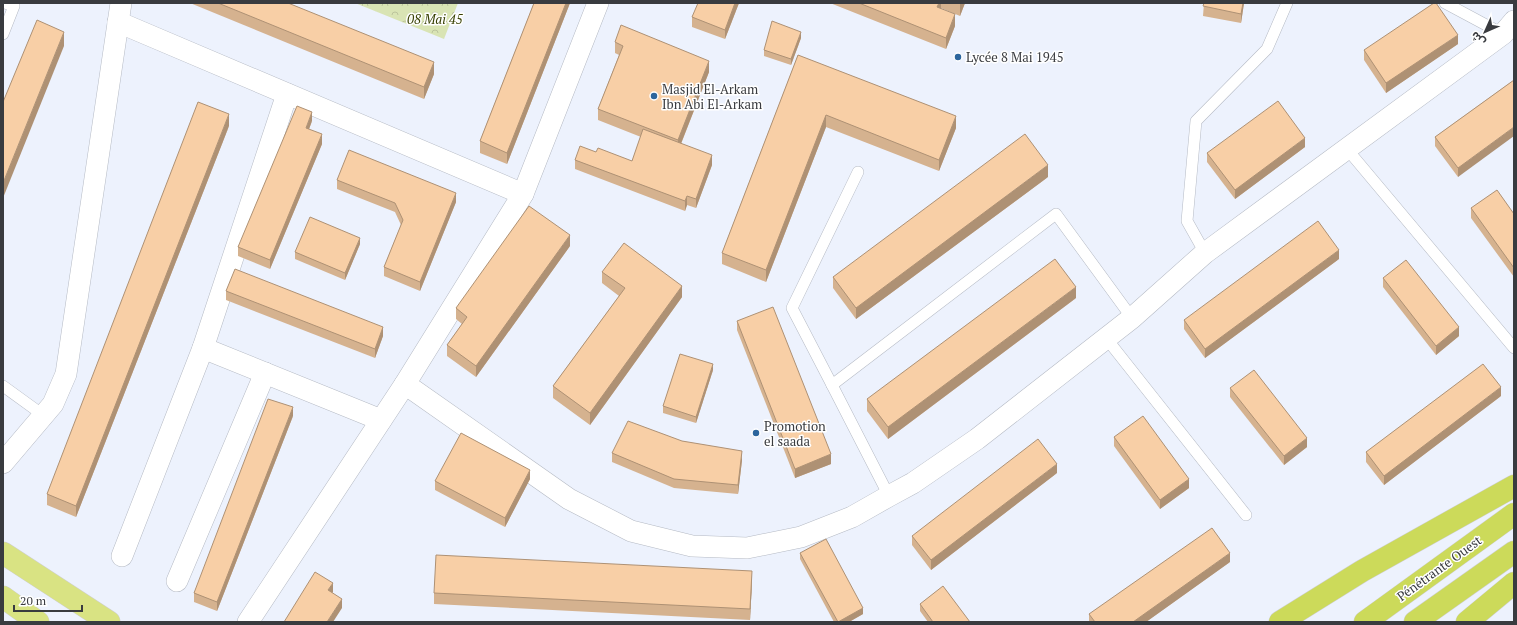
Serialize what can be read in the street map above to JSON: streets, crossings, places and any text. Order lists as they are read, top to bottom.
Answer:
{
  "streets": {
    "highway": ["Pénétrante Ouest"]
  },
  "parks": ["08 Mai 45"],
  "places": ["Lycée 8 Mai 1945", "Masjid El-Arkam Ibn Abi El-Arkam", "Promotion el saada"],
  "scale_bar": "20 m",
  "north": "bottom left"
}
